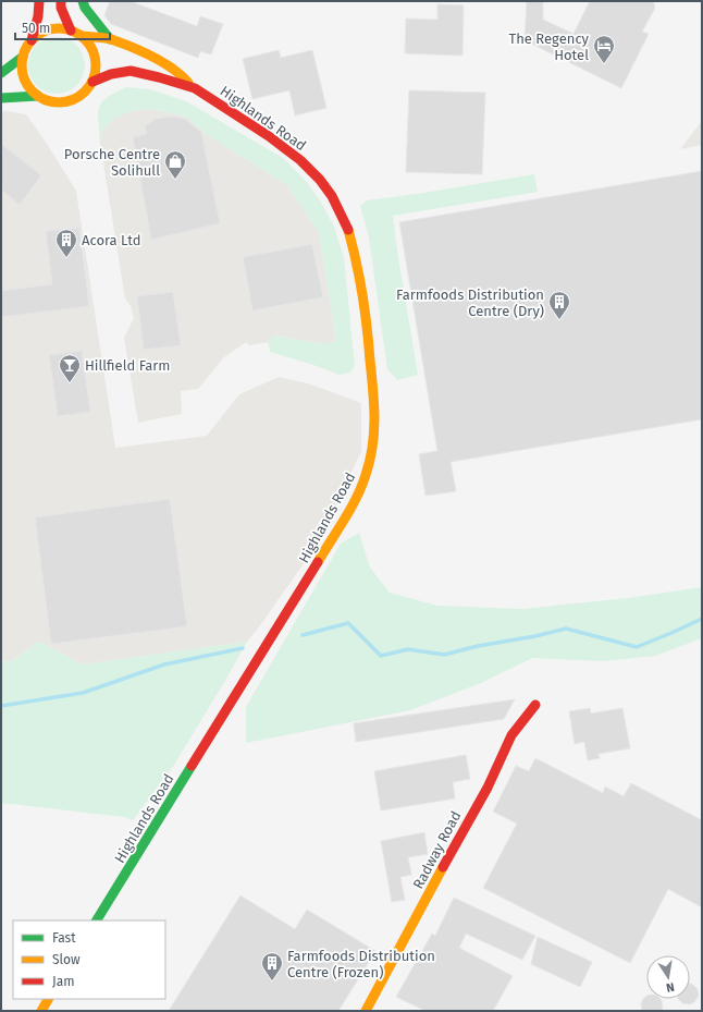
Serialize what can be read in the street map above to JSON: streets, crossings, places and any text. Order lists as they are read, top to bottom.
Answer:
{
  "streets": {
    "street": ["Highlands Road", "Radway Road"]
  },
  "places": {
    "hotel": ["The Regency Hotel"],
    "shop": ["Porsche Centre Solihull"],
    "building": ["Acora Ltd", "Farmfoods Distribution Centre (Dry)", "Farmfoods Distribution Centre (Frozen)"],
    "bar": ["Hillfield Farm"]
  },
  "legend": ["Fast", "Slow", "Jam"],
  "scale_bar": "50 m",
  "north": "bottom"
}
